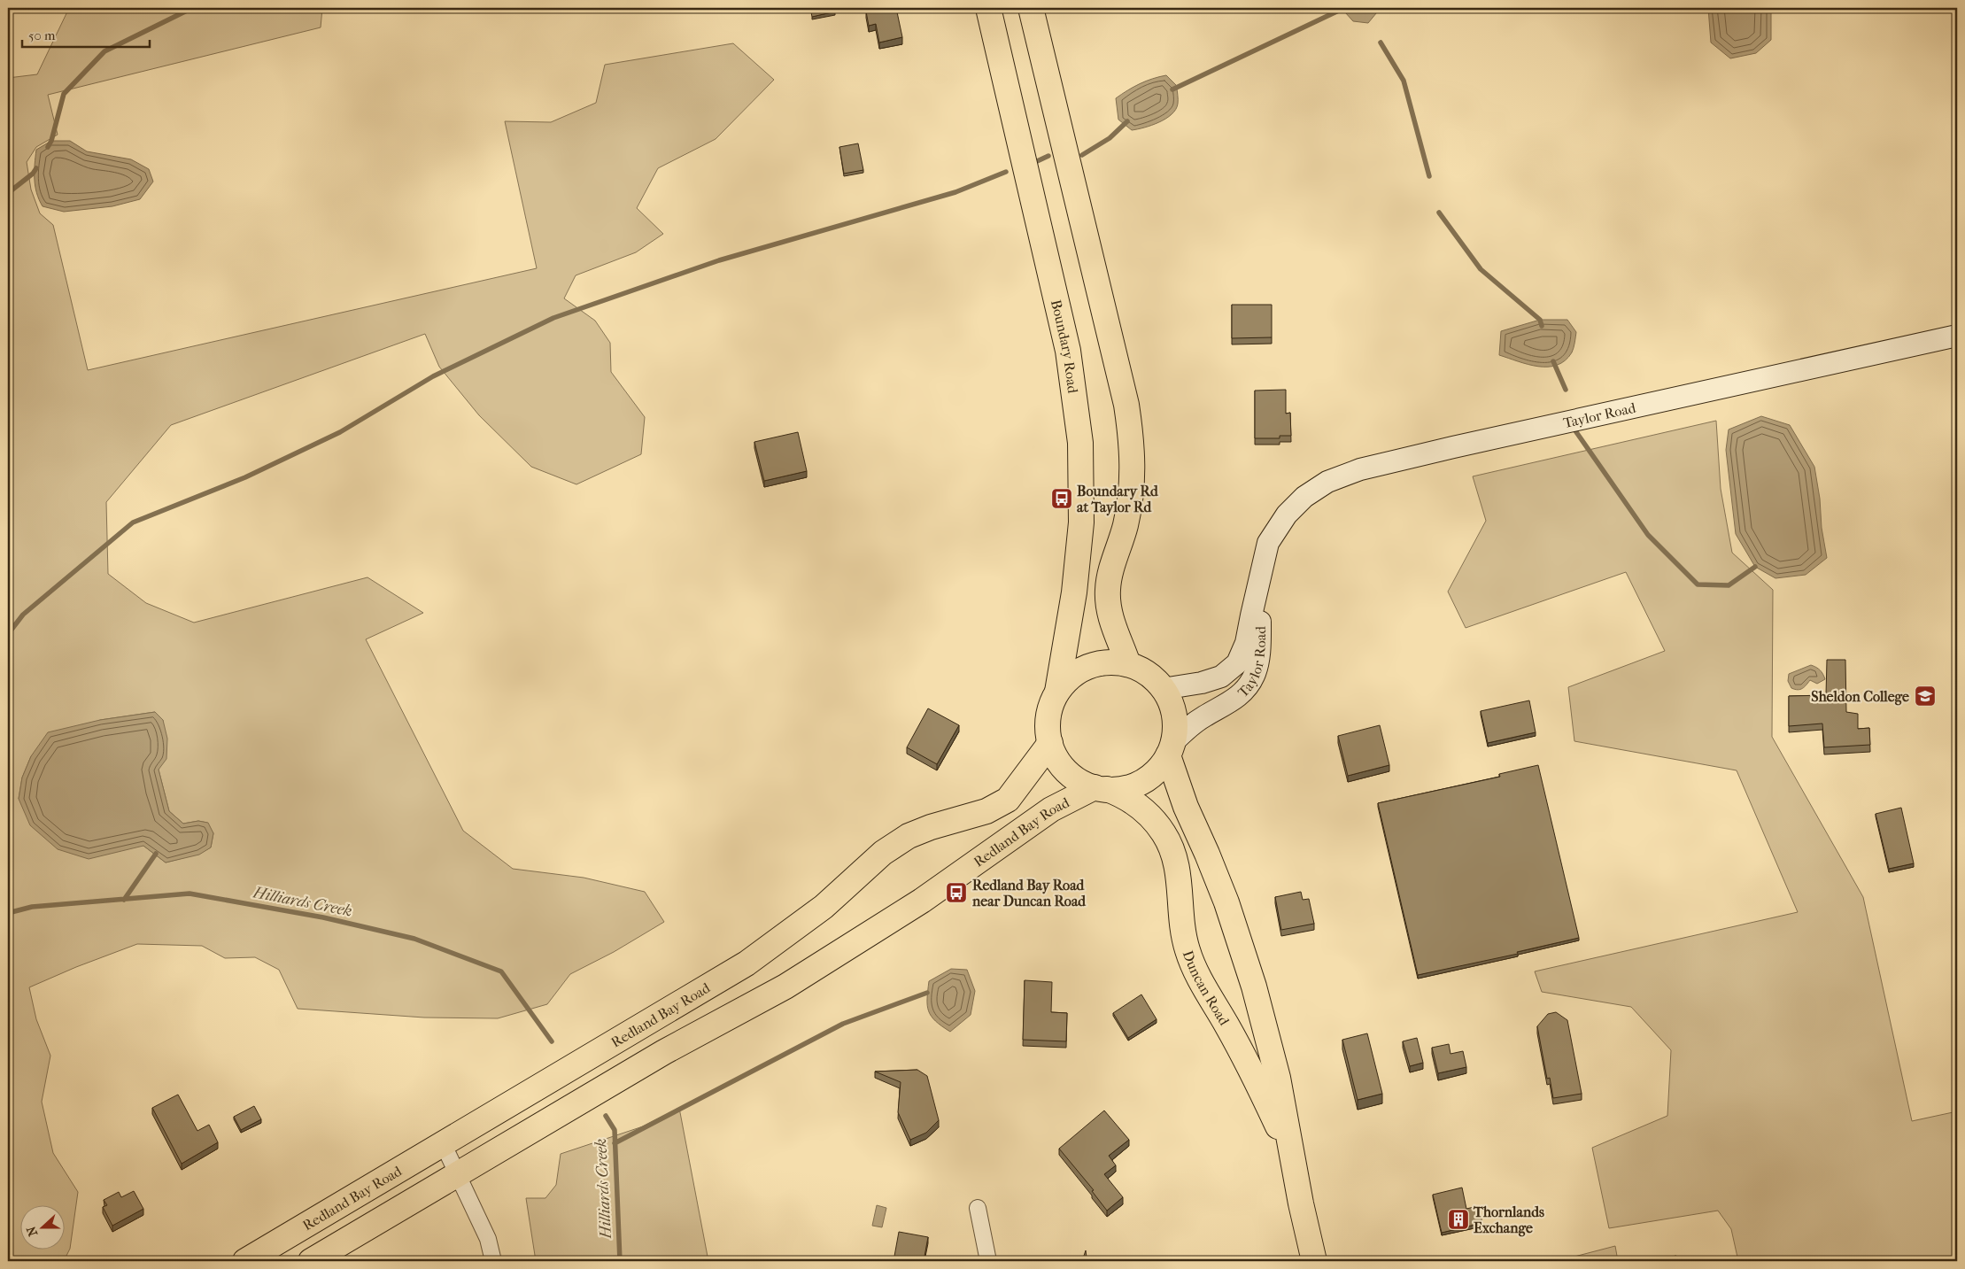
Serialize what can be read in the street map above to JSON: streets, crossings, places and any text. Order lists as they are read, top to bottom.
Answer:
{
  "streets": {
    "main road": ["Boundary Road", "Redland Bay Road", "Duncan Road"],
    "street": ["Taylor Road"]
  },
  "crossings": [
    ["Boundary Road", "Taylor Road"],
    ["Boundary Road", "Redland Bay Road"],
    ["Boundary Road", "Duncan Road"],
    ["Taylor Road", "Redland Bay Road"],
    ["Taylor Road", "Duncan Road"],
    ["Redland Bay Road", "Duncan Road"]
  ],
  "water": ["Hilliards Creek"],
  "places": {
    "bus stop": ["Boundary Rd at Taylor Rd", "Redland Bay Road near Duncan Road"],
    "school or university": ["Sheldon College"],
    "building": ["Thornlands Exchange"]
  },
  "scale_bar": "50 m",
  "north": "left"
}
